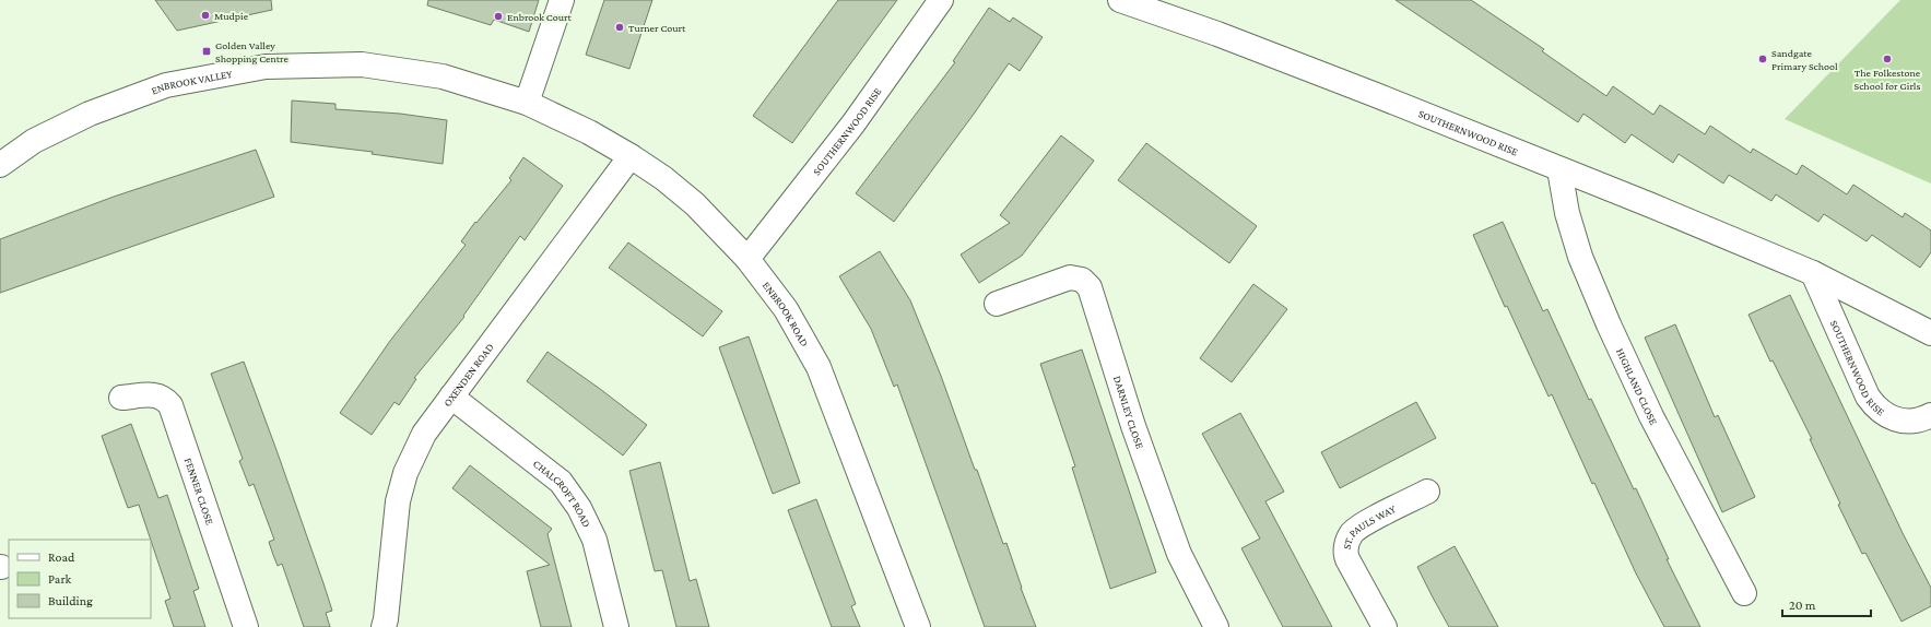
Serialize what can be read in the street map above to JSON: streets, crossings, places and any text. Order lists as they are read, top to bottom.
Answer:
{
  "streets": {
    "street": [
      "ENBROOK VALLEY",
      "SOUTHERNWOOD RISE",
      "ENBROOK ROAD",
      "OXENDEN ROAD",
      "HIGHLAND CLOSE",
      "DARNLEY CLOSE",
      "FENNER CLOSE",
      "CHALCROFT ROAD",
      "ST. PAULS WAY"
    ]
  },
  "crossings": [
    ["ENBROOK VALLEY", "ENBROOK ROAD"],
    ["SOUTHERNWOOD RISE", "ENBROOK ROAD"],
    ["SOUTHERNWOOD RISE", "HIGHLAND CLOSE"],
    ["ENBROOK ROAD", "OXENDEN ROAD"],
    ["OXENDEN ROAD", "CHALCROFT ROAD"]
  ],
  "places": {
    "other": [
      "Mudpie",
      "Enbrook Court",
      "Turner Court",
      "Sandgate Primary School",
      "The Folkestone School for Girls"
    ],
    "transit": ["Golden Valley Shopping Centre"]
  },
  "legend": ["Road", "Park", "Building"],
  "scale_bar": "20 m"
}
